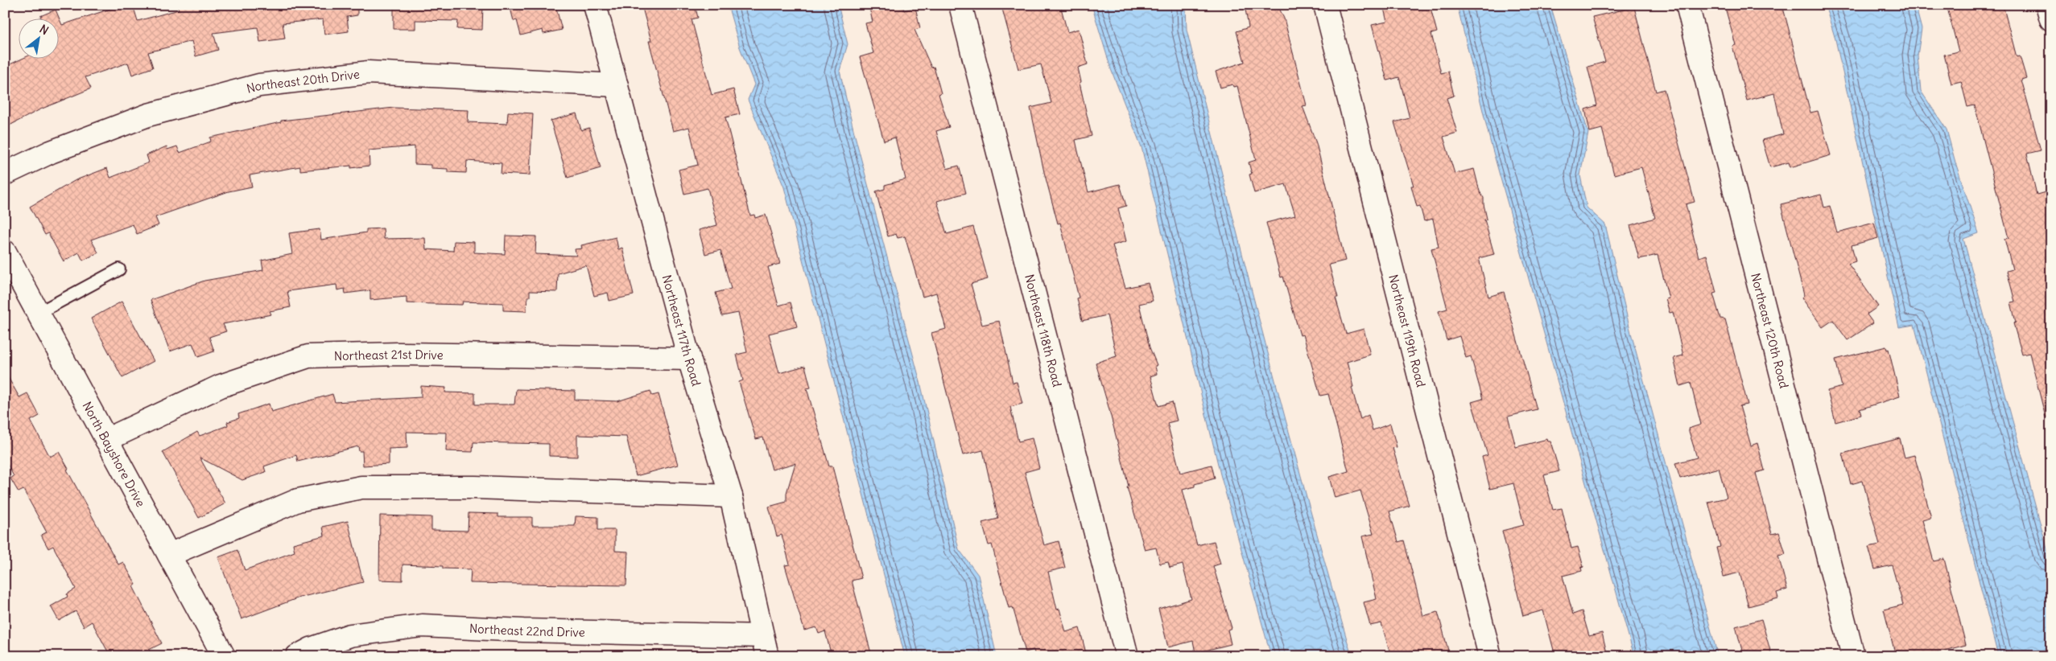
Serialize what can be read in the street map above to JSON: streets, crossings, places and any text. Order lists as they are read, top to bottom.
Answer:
{
  "streets": {
    "street": [
      "Northeast 20th Drive",
      "Northeast 117th Road",
      "Northeast 118th Road",
      "Northeast 119th Road",
      "Northeast 120th Road",
      "Northeast 21st Drive",
      "North Bayshore Drive",
      "Northeast 22nd Drive"
    ]
  },
  "crossings": [
    ["Northeast 20th Drive", "Northeast 117th Road"],
    ["Northeast 117th Road", "Northeast 21st Drive"],
    ["Northeast 117th Road", "Northeast 22nd Drive"],
    ["Northeast 21st Drive", "North Bayshore Drive"]
  ],
  "north": "top right"
}
